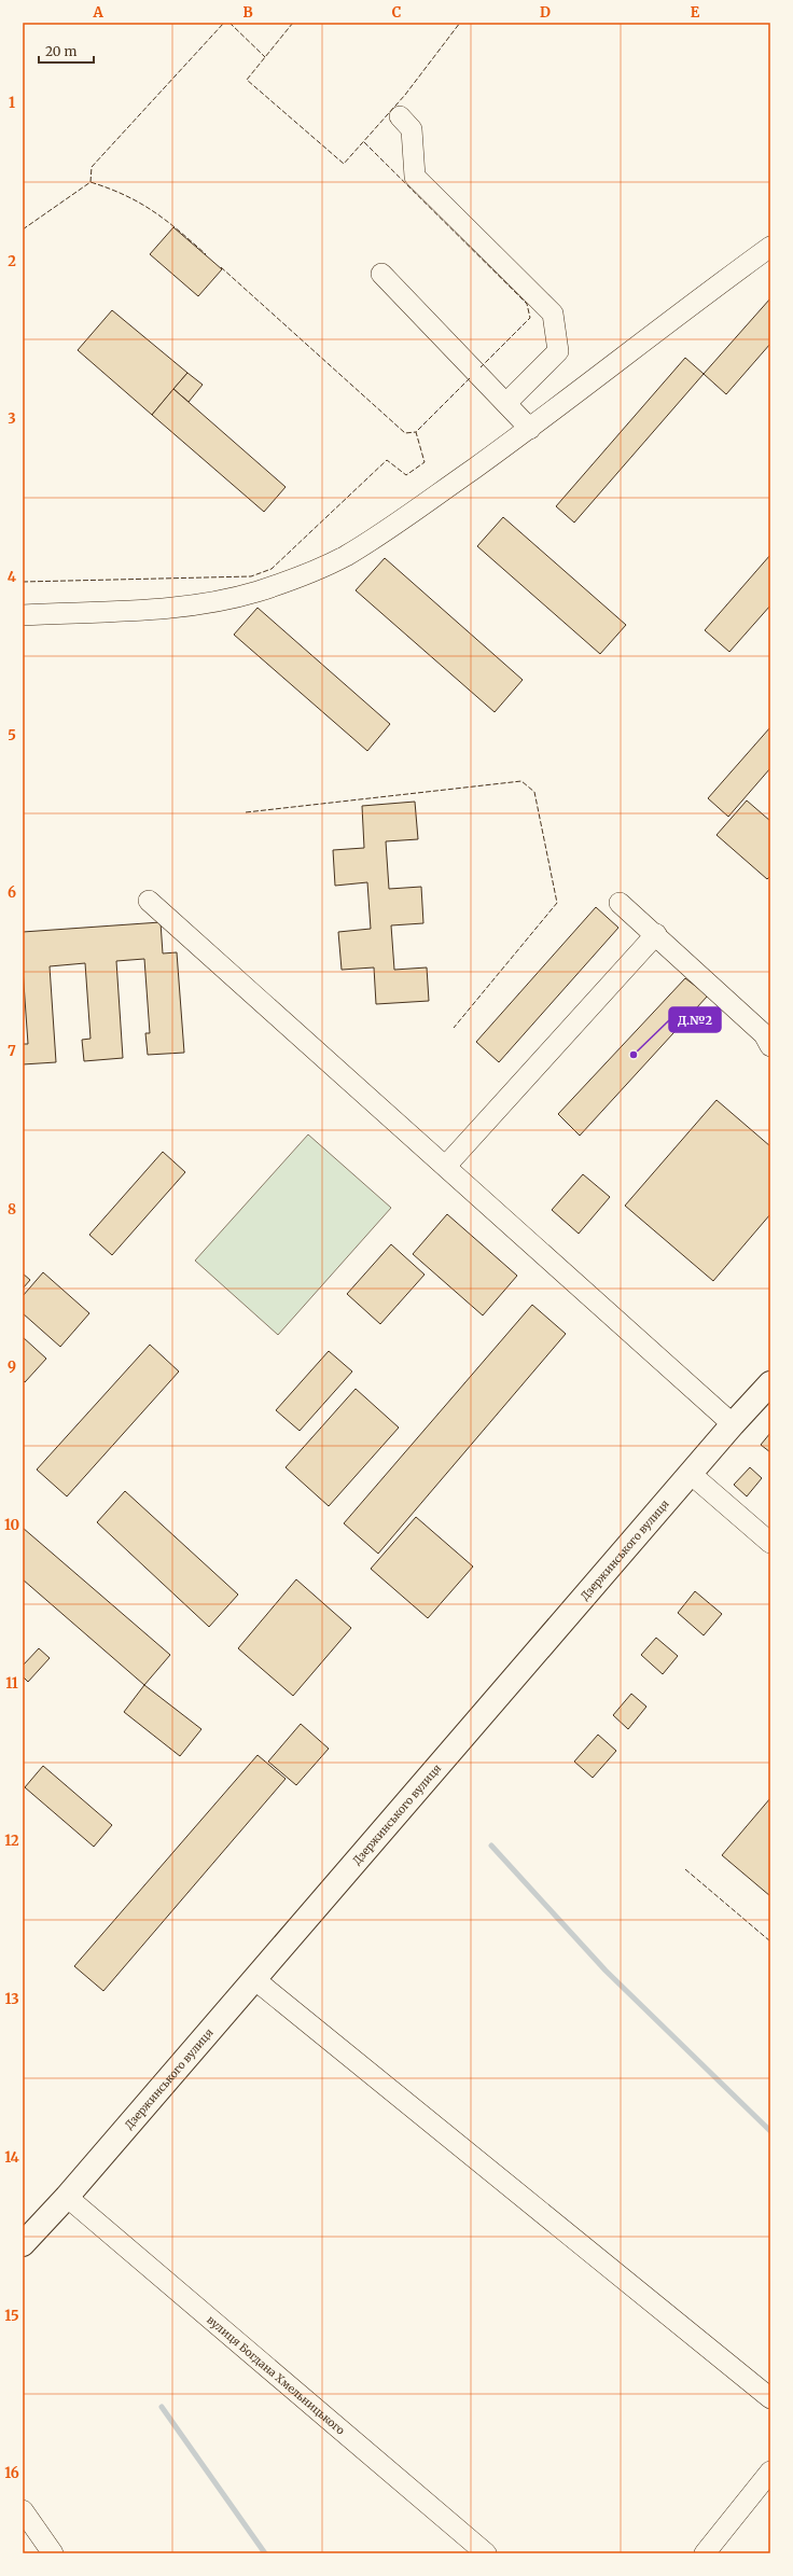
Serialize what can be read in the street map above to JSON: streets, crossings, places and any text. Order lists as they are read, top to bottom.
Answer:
{
  "streets": {
    "main road": ["Дзержинського вулиця"],
    "street": ["вулиця Богдана Хмельницького"]
  },
  "crossings": [
    ["Дзержинського вулиця", "вулиця Богдана Хмельницького"]
  ],
  "places": ["Д.№2"],
  "scale_bar": "20 m",
  "grid": {
    "columns": [
      "A",
      "B",
      "C",
      "D",
      "E"
    ],
    "rows": [
      "1",
      "2",
      "3",
      "4",
      "5",
      "6",
      "7",
      "8",
      "9",
      "10",
      "11",
      "12",
      "13",
      "14",
      "15",
      "16"
    ]
  }
}
